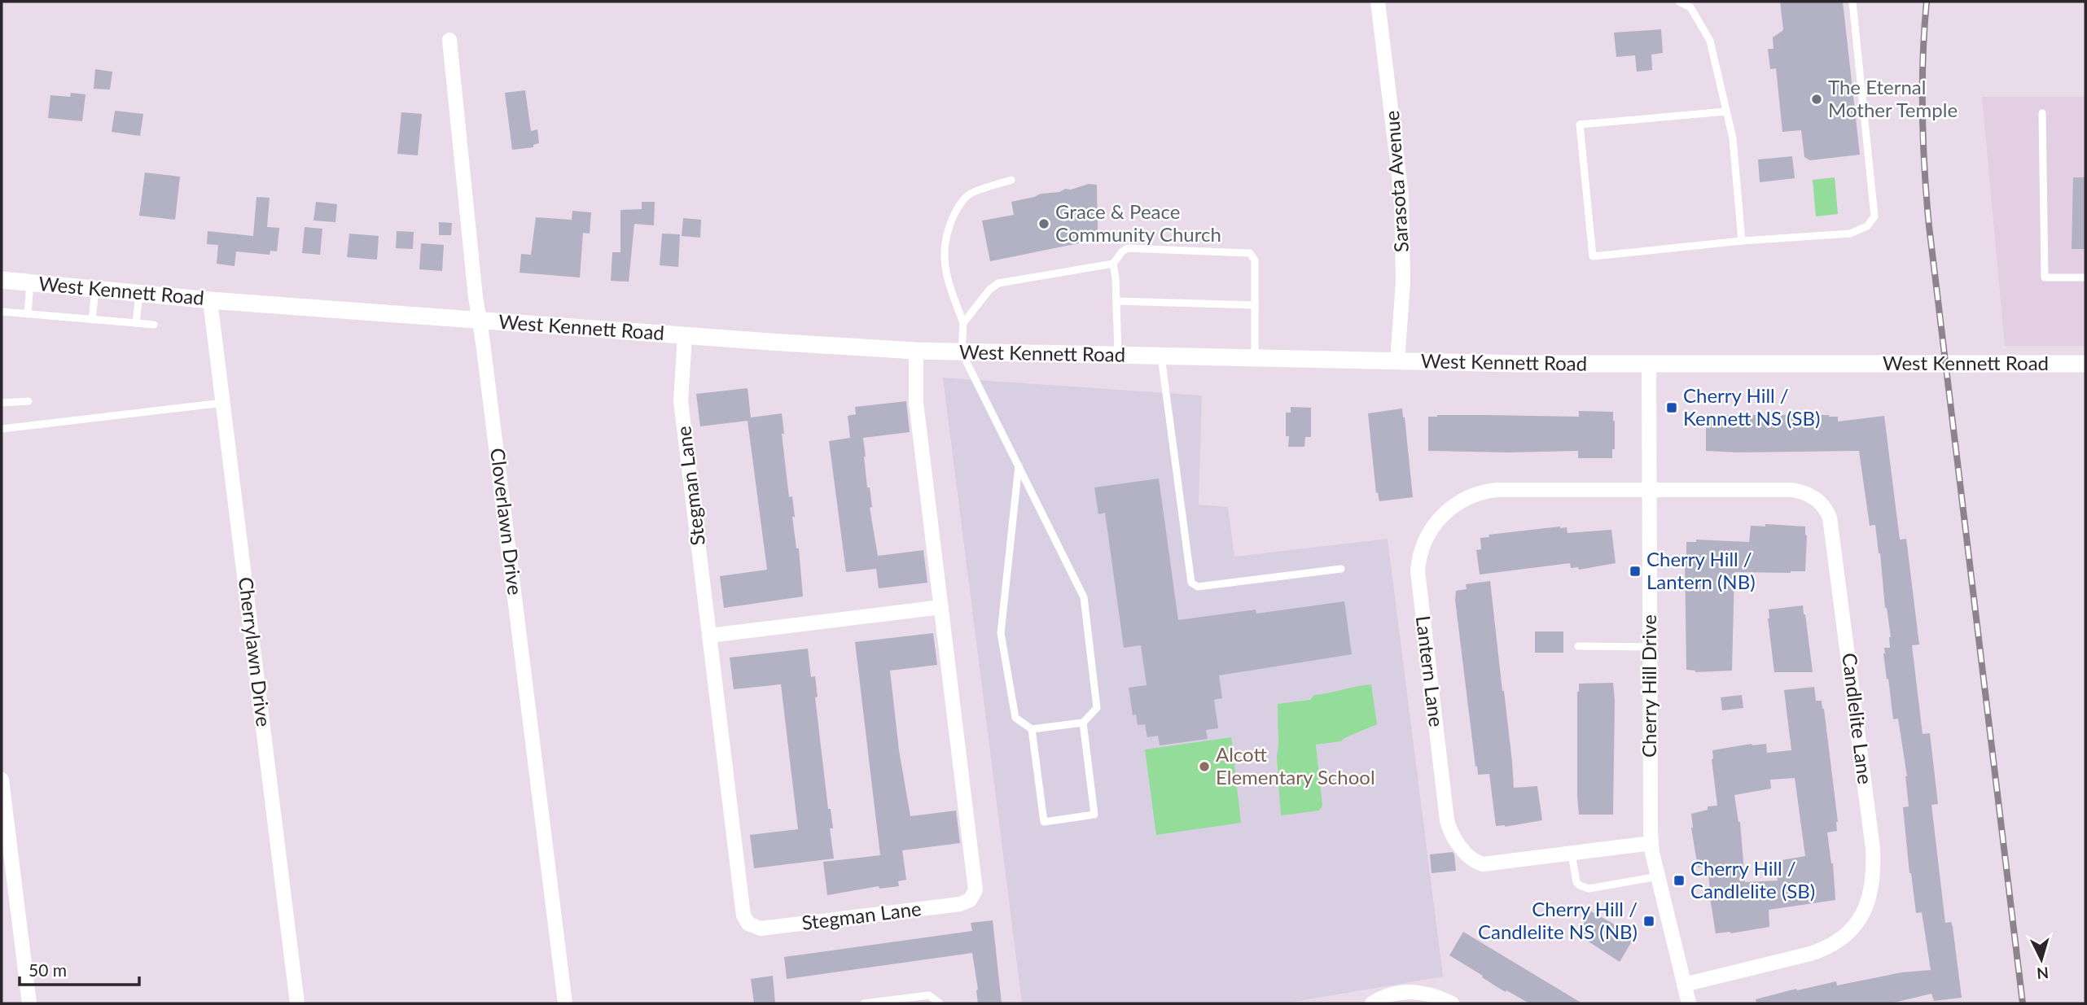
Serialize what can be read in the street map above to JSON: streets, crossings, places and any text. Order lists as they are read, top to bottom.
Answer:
{
  "streets": {
    "street": [
      "Sarasota Avenue",
      "West Kennett Road",
      "Stegman Lane",
      "Cloverlawn Drive",
      "Cherrylawn Drive",
      "Lantern Lane",
      "Cherry Hill Drive",
      "Candlelite Lane"
    ]
  },
  "crossings": [
    ["Sarasota Avenue", "West Kennett Road"],
    ["West Kennett Road", "Stegman Lane"],
    ["West Kennett Road", "Cloverlawn Drive"],
    ["West Kennett Road", "Cherrylawn Drive"],
    ["West Kennett Road", "Cherry Hill Drive"],
    ["Lantern Lane", "Cherry Hill Drive"],
    ["Lantern Lane", "Candlelite Lane"],
    ["Cherry Hill Drive", "Candlelite Lane"]
  ],
  "places": {
    "other": ["The Eternal Mother Temple", "Grace & Peace Community Church", "Alcott Elementary School"],
    "transit": [
      "Cherry Hill / Kennett NS (SB)",
      "Cherry Hill / Lantern (NB)",
      "Cherry Hill / Candlelite (SB)",
      "Cherry Hill / Candlelite NS (NB)"
    ]
  },
  "scale_bar": "50 m",
  "north": "bottom"
}
